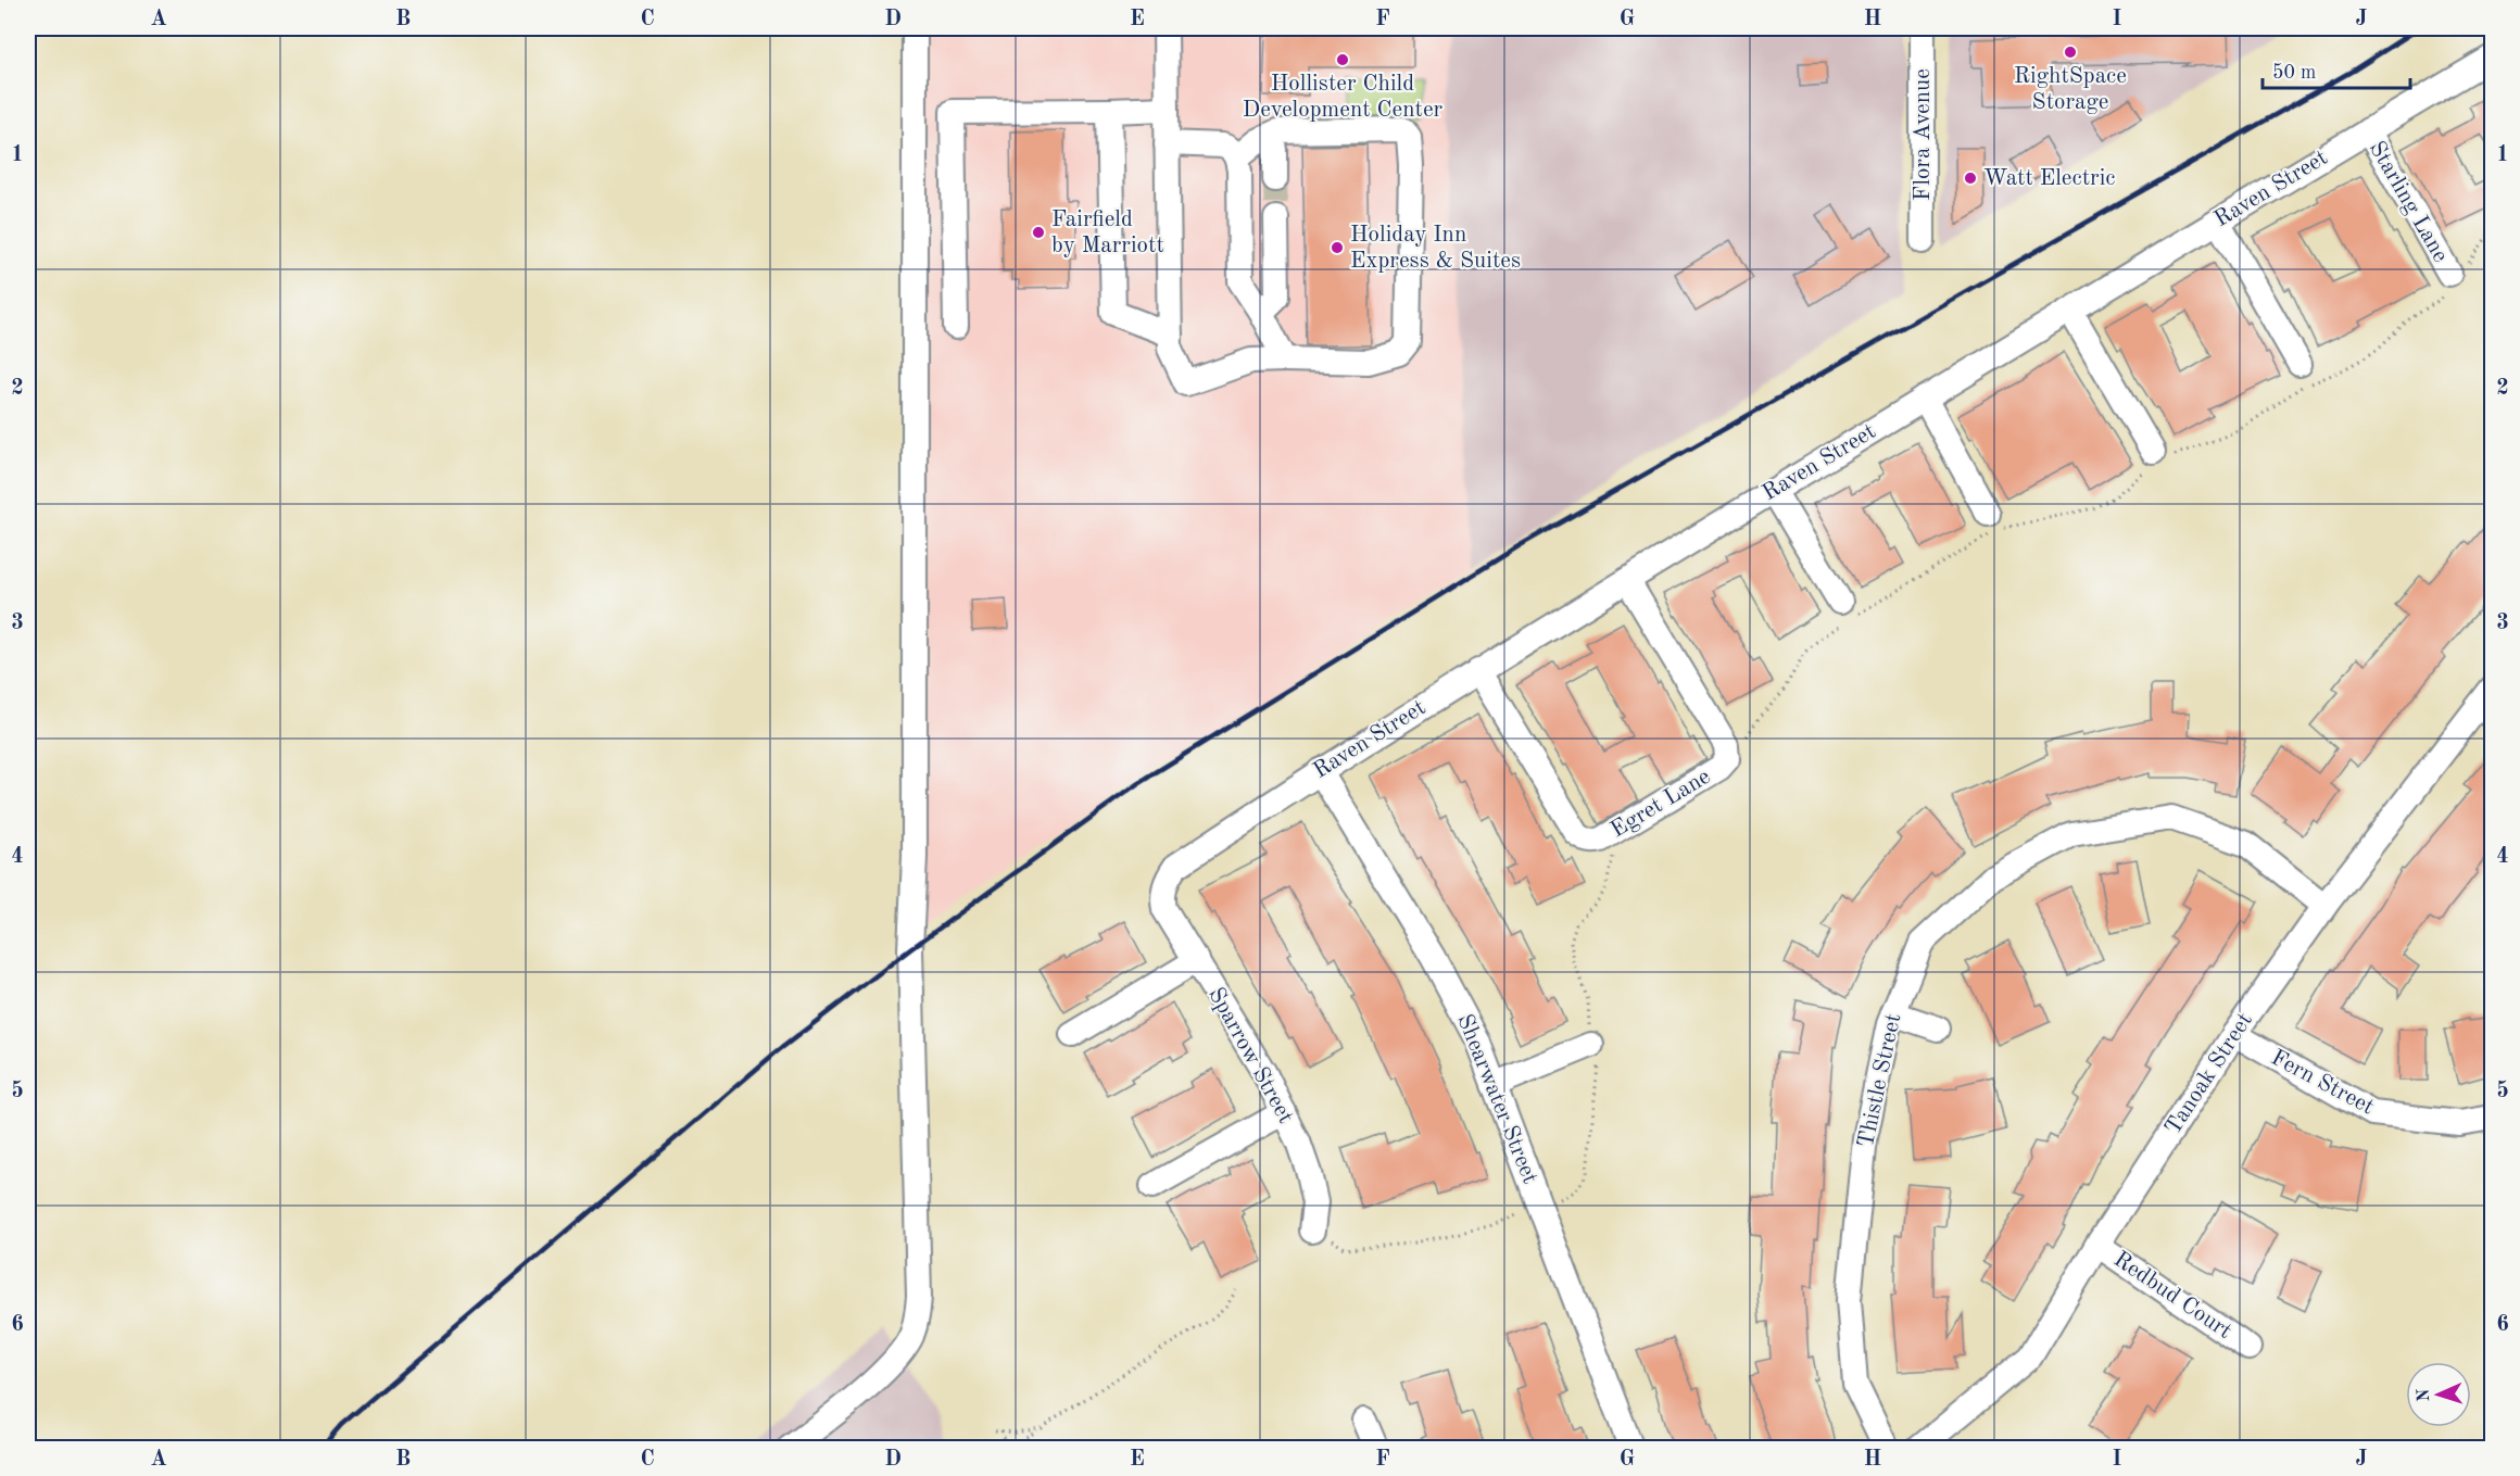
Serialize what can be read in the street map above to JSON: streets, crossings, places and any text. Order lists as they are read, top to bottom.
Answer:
{
  "streets": {
    "street": [
      "Flora Avenue",
      "Raven Street",
      "Starling Lane",
      "Egret Lane",
      "Sparrow Street",
      "Tanoak Street",
      "Thistle Street",
      "Fern Street",
      "Shearwater Street",
      "Redbud Court"
    ]
  },
  "crossings": [
    ["Raven Street", "Starling Lane"],
    ["Raven Street", "Egret Lane"],
    ["Raven Street", "Sparrow Street"],
    ["Raven Street", "Shearwater Street"],
    ["Tanoak Street", "Thistle Street"],
    ["Tanoak Street", "Fern Street"],
    ["Tanoak Street", "Redbud Court"]
  ],
  "places": [
    "RightSpace Storage",
    "Hollister Child Development Center",
    "Watt Electric",
    "Fairfield by Marriott",
    "Holiday Inn Express & Suites"
  ],
  "scale_bar": "50 m",
  "north": "left",
  "grid": {
    "columns": [
      "A",
      "B",
      "C",
      "D",
      "E",
      "F",
      "G",
      "H",
      "I",
      "J"
    ],
    "rows": [
      "1",
      "2",
      "3",
      "4",
      "5",
      "6"
    ]
  }
}
